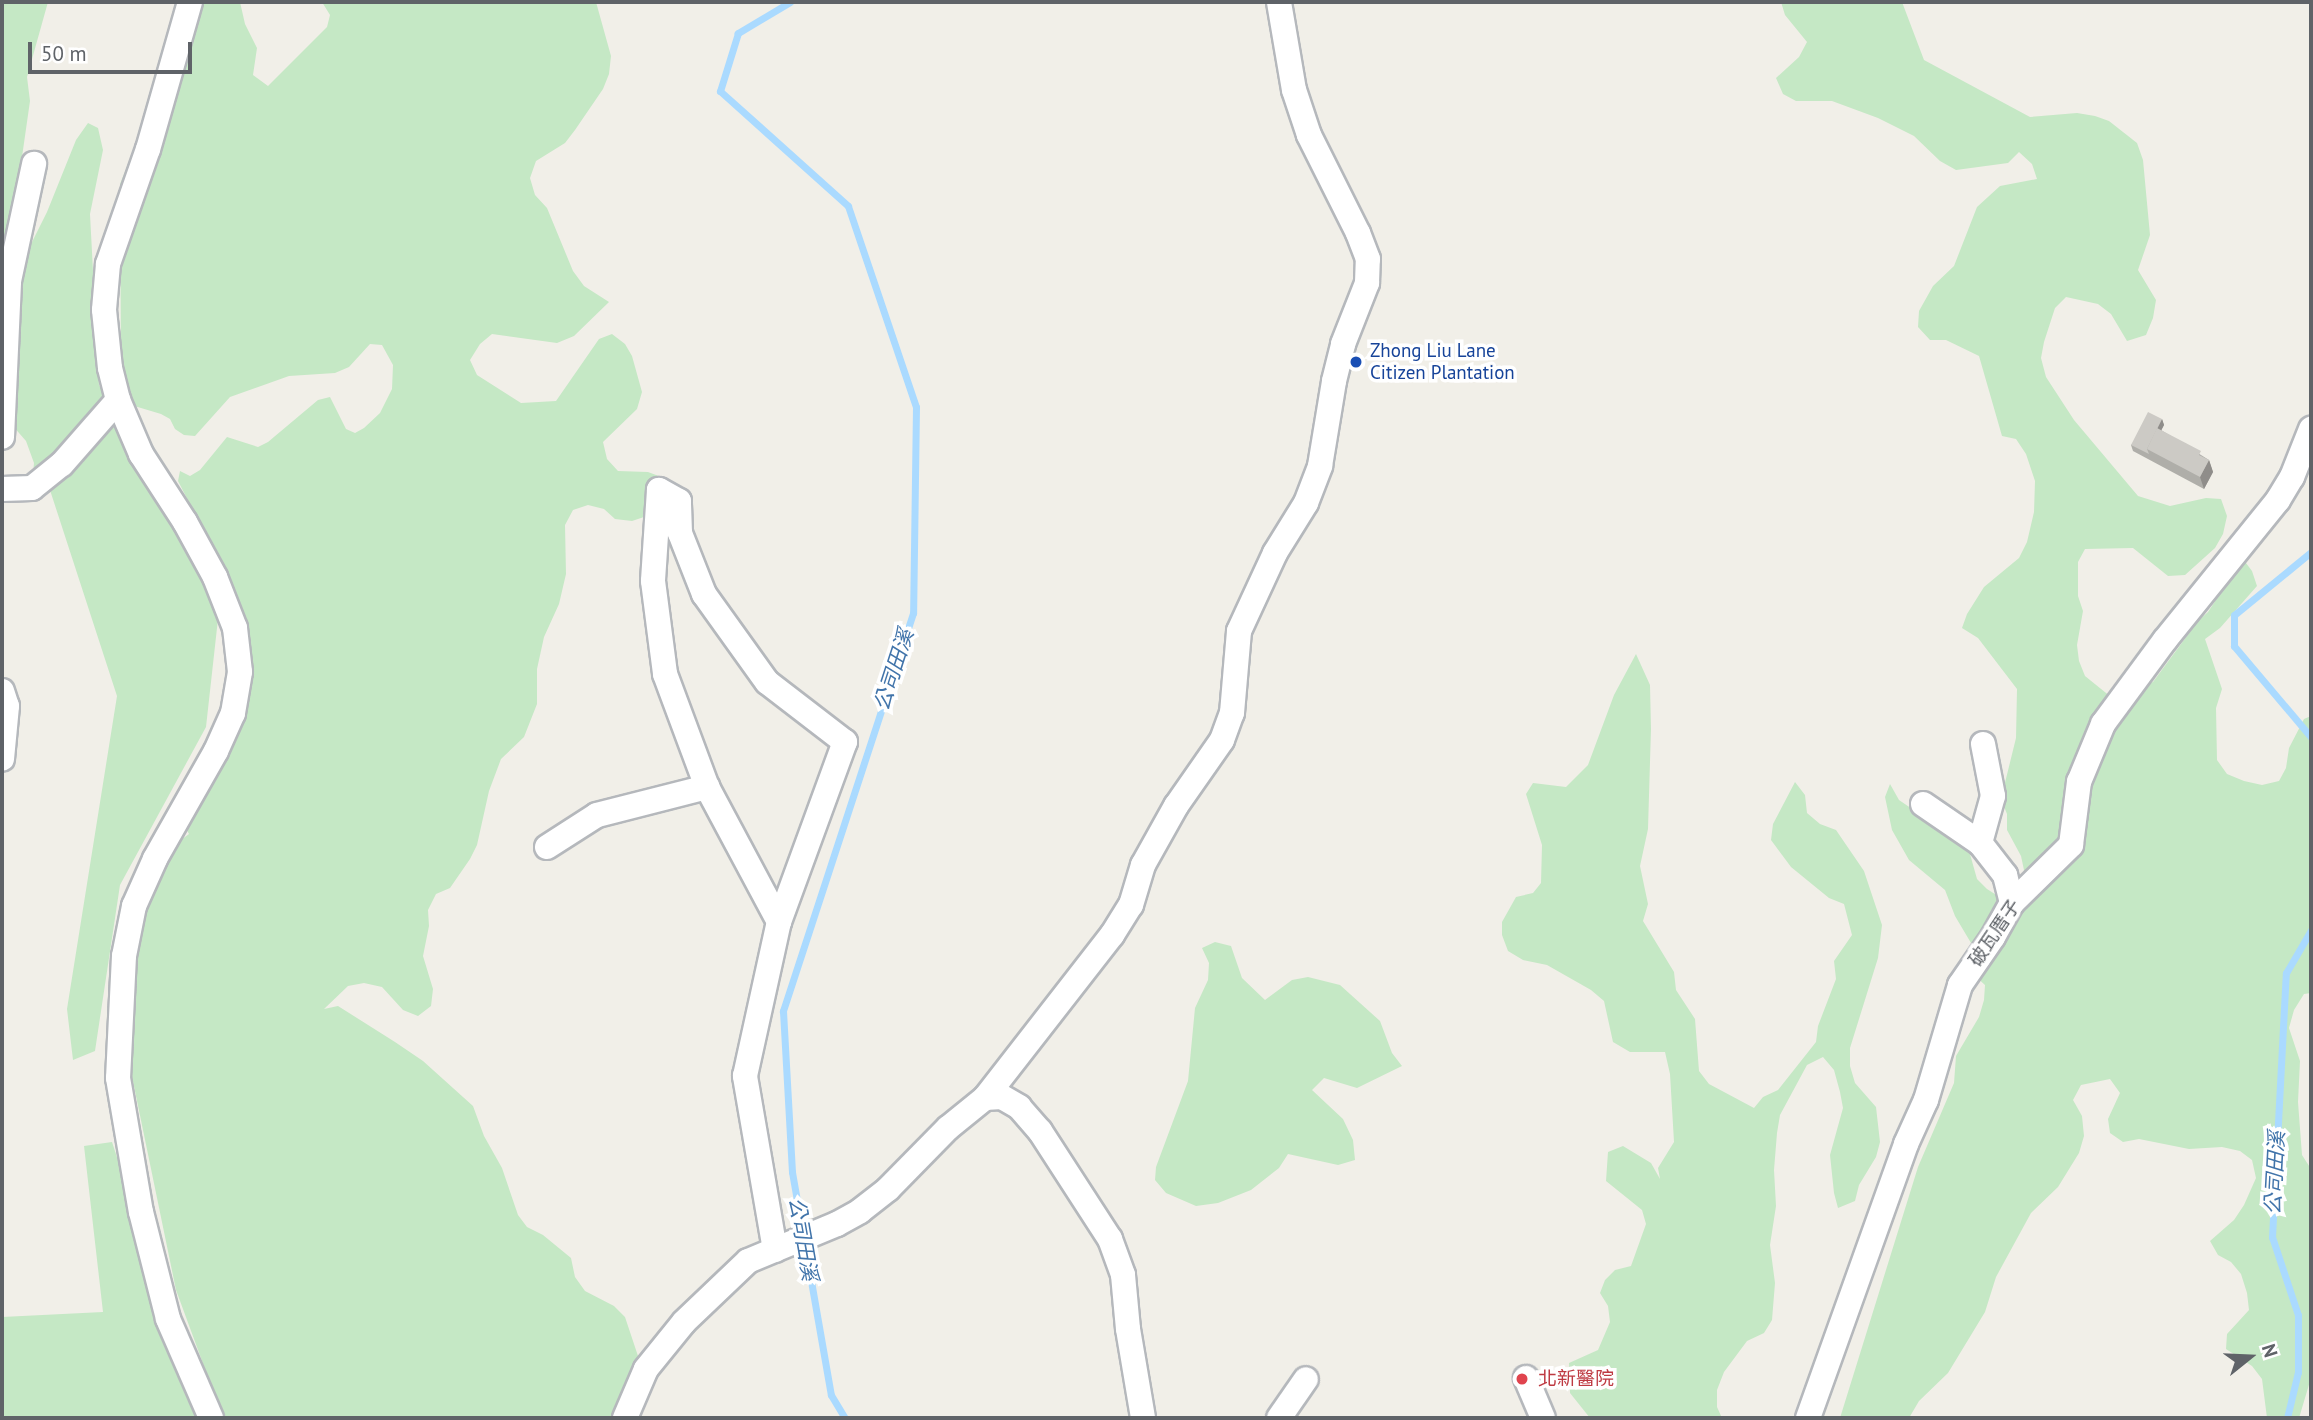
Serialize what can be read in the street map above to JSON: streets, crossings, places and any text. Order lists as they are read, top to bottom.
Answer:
{
  "streets": {
    "street": ["破瓦厝子"]
  },
  "water": ["公司田溪"],
  "places": ["Zhong Liu Lane Citizen Plantation", "北新醫院"],
  "scale_bar": "50 m",
  "north": "right"
}
